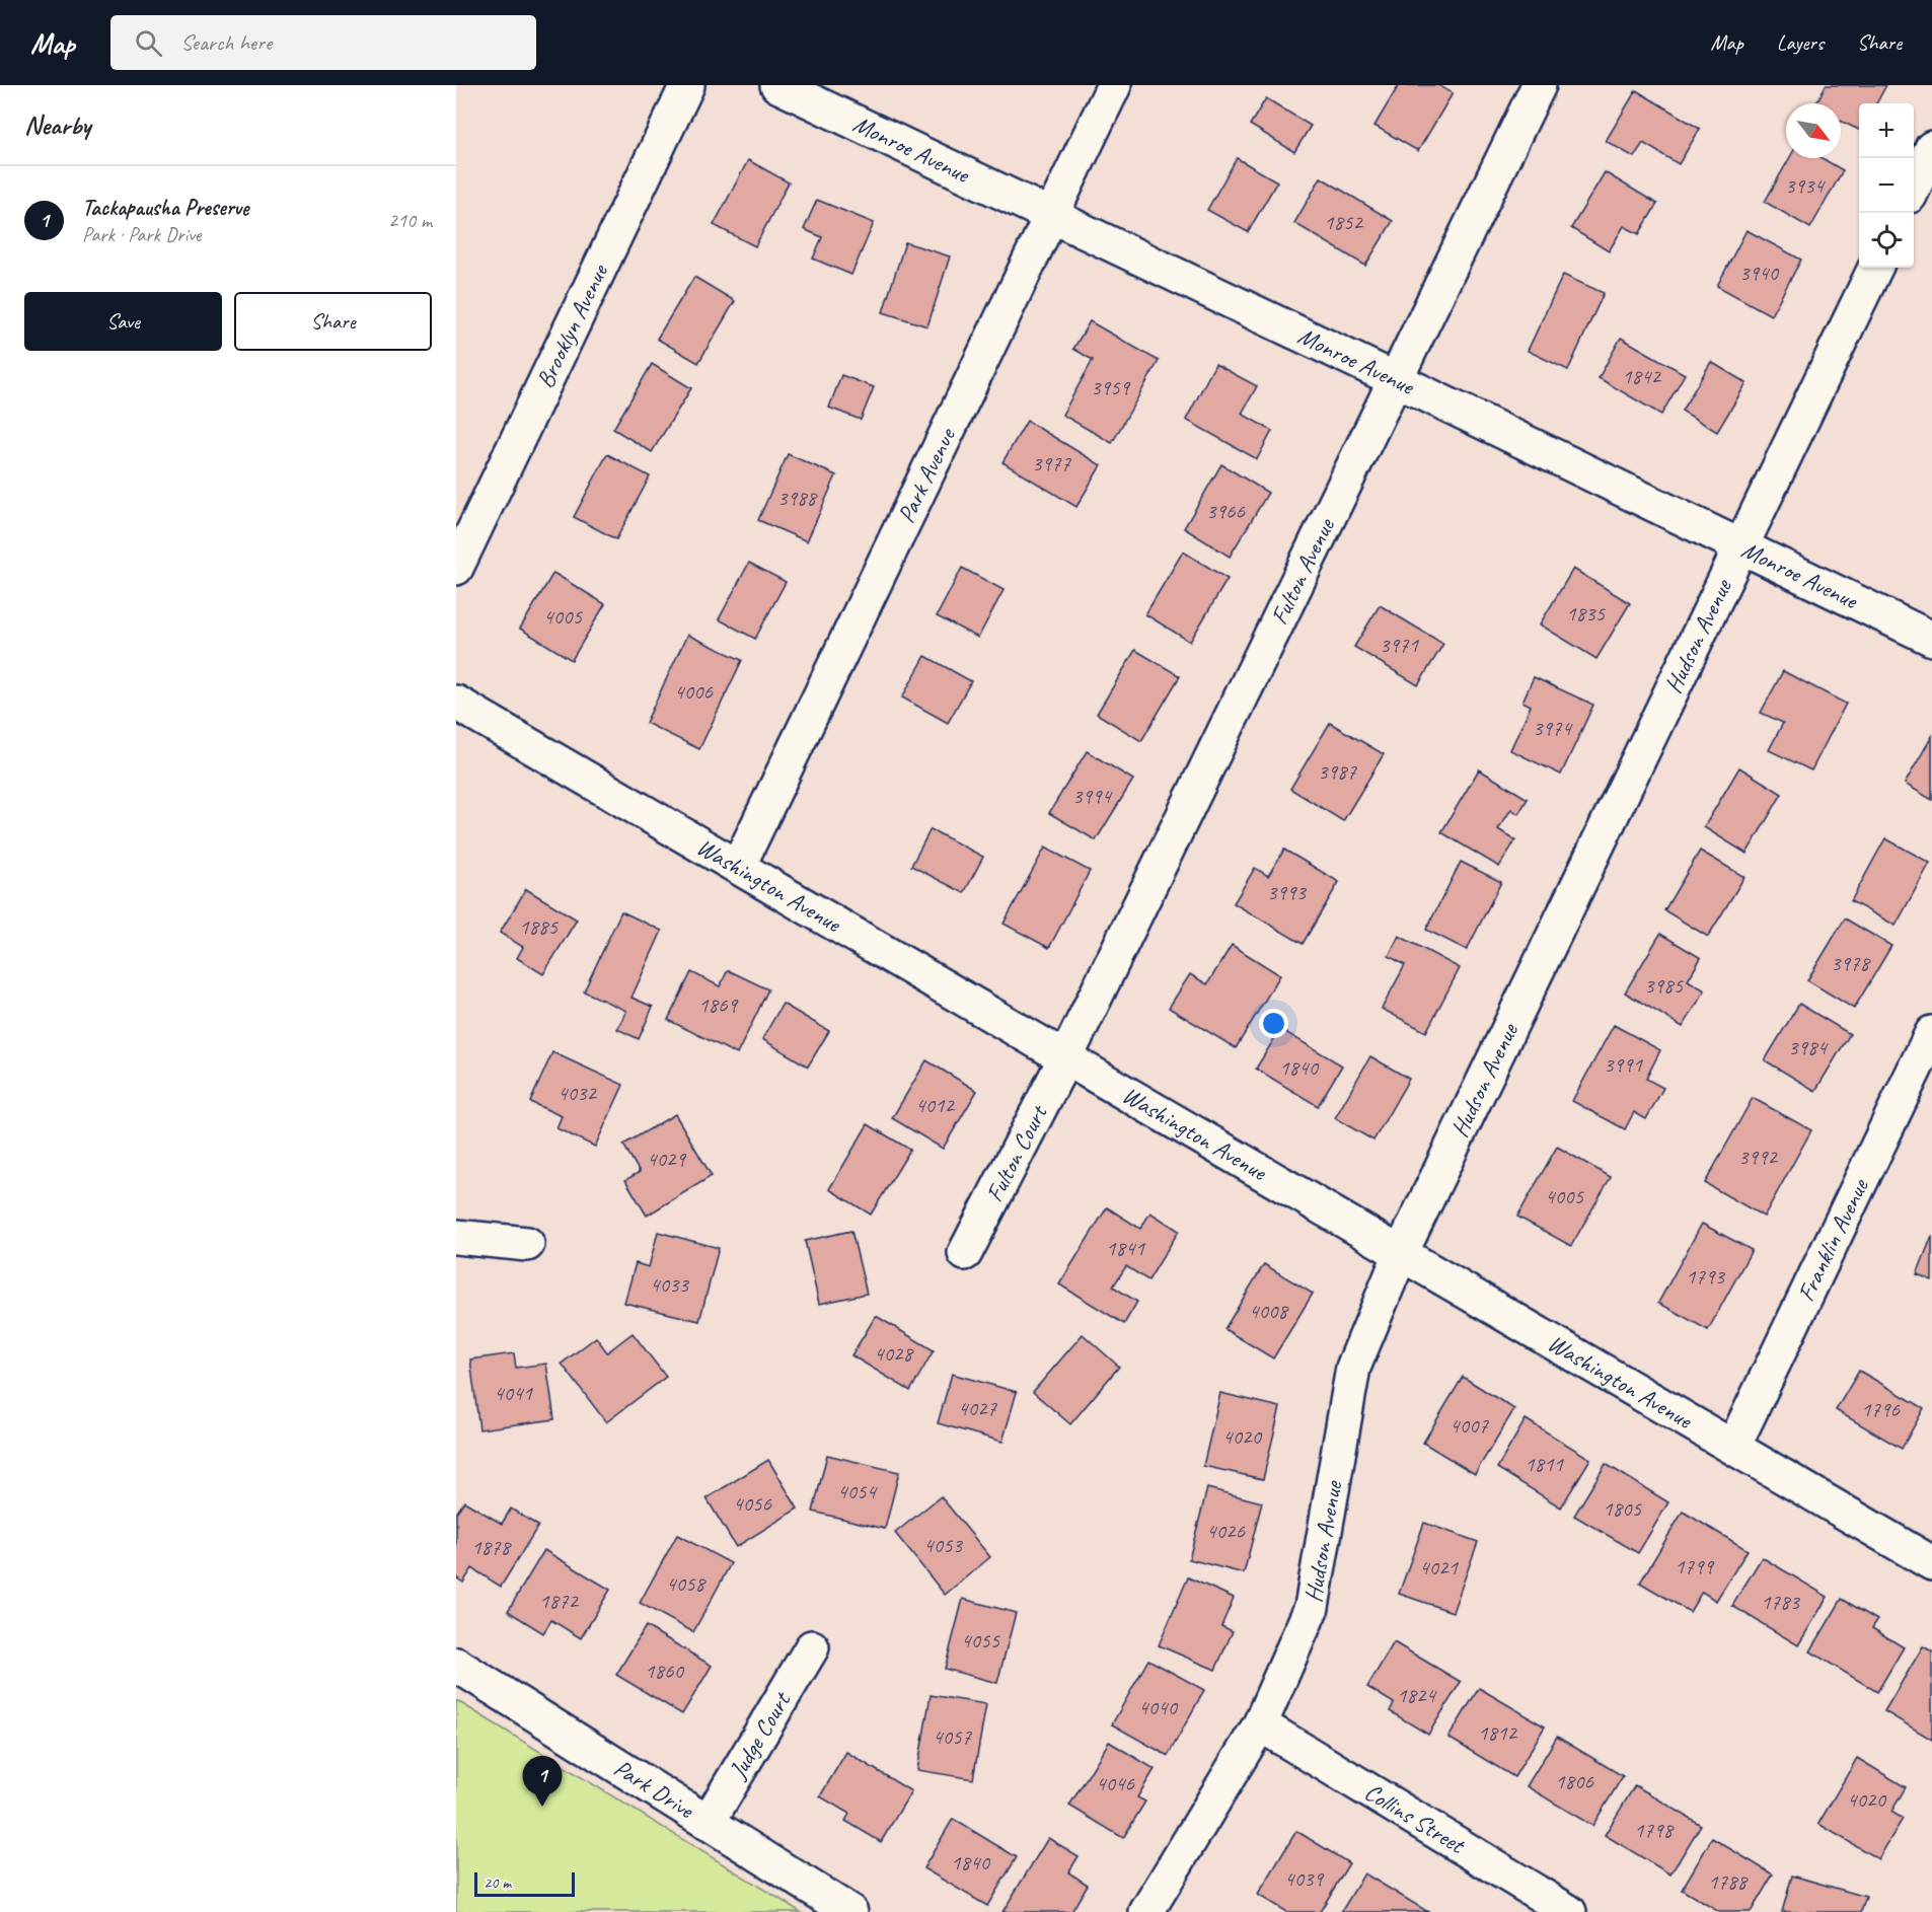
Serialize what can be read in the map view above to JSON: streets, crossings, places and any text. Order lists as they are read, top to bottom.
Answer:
{
  "streets": {
    "street": [
      "Monroe Avenue",
      "Brooklyn Avenue",
      "Park Avenue",
      "Fulton Avenue",
      "Hudson Avenue",
      "Washington Avenue",
      "Fulton Court",
      "Franklin Avenue",
      "Judge Court",
      "Park Drive",
      "Collins Street"
    ]
  },
  "crossings": [
    ["Monroe Avenue", "Park Avenue"],
    ["Monroe Avenue", "Fulton Avenue"],
    ["Monroe Avenue", "Hudson Avenue"],
    ["Park Avenue", "Washington Avenue"],
    ["Fulton Avenue", "Washington Avenue"],
    ["Fulton Avenue", "Fulton Court"],
    ["Hudson Avenue", "Washington Avenue"],
    ["Hudson Avenue", "Collins Street"],
    ["Washington Avenue", "Fulton Court"],
    ["Washington Avenue", "Franklin Avenue"],
    ["Judge Court", "Park Drive"]
  ],
  "house_numbers": [
    "3934",
    "1852",
    "3940",
    "1842",
    "3959",
    "3977",
    "3988",
    "3966",
    "1835",
    "4005",
    "3971",
    "4006",
    "3974",
    "3987",
    "3994",
    "3993",
    "1885",
    "3978",
    "3985",
    "1869",
    "3984",
    "3991",
    "1840",
    "4032",
    "4012",
    "3992",
    "4029",
    "4005",
    "1841",
    "1793",
    "4033",
    "4008",
    "4028",
    "4041",
    "4027",
    "1796",
    "4007",
    "4020",
    "1811",
    "4054",
    "4056",
    "1805",
    "4026",
    "4053",
    "1878",
    "1799",
    "4021",
    "4058",
    "1872",
    "1783",
    "4055",
    "1860",
    "1824",
    "4040",
    "1812",
    "4057",
    "1806",
    "4046",
    "4020",
    "1798",
    "1840",
    "4039",
    "1788"
  ],
  "scale_bar": "20 m",
  "north": "bottom right",
  "page": {
    "header": "Map",
    "search": "Search here",
    "nav": ["Map", "Layers", "Share"],
    "heading": "Nearby",
    "map_buttons": ["+", "−"],
    "list": [
      {
        "mark": "1",
        "name": "Tackapausha Preserve",
        "note": "Park · Park Drive",
        "value": "210 m"
      }
    ],
    "buttons": ["Save", "Share"],
    "pins": "1",
    "scale": "20 m"
  }
}
